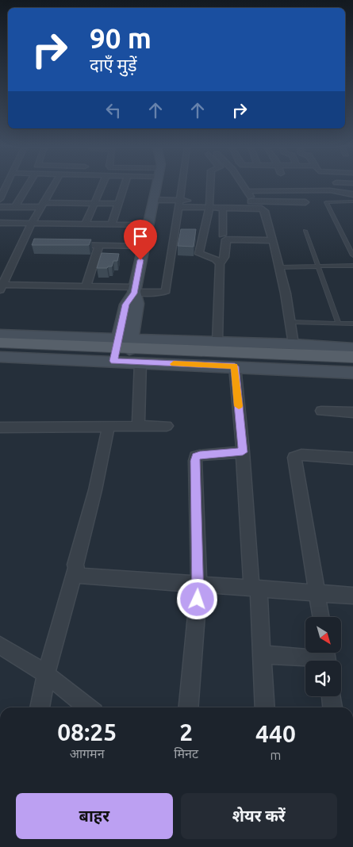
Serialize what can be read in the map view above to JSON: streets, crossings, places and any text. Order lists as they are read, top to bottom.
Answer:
{
  "north": "bottom right",
  "page": {
    "turn": ["90 m", "दाएँ मुड़ें"],
    "eta": [
      "08:25",
      "आगमन",
      "2",
      "मिनट",
      "440",
      "m"
    ],
    "buttons": ["बाहर", "शेयर करें"]
  }
}
